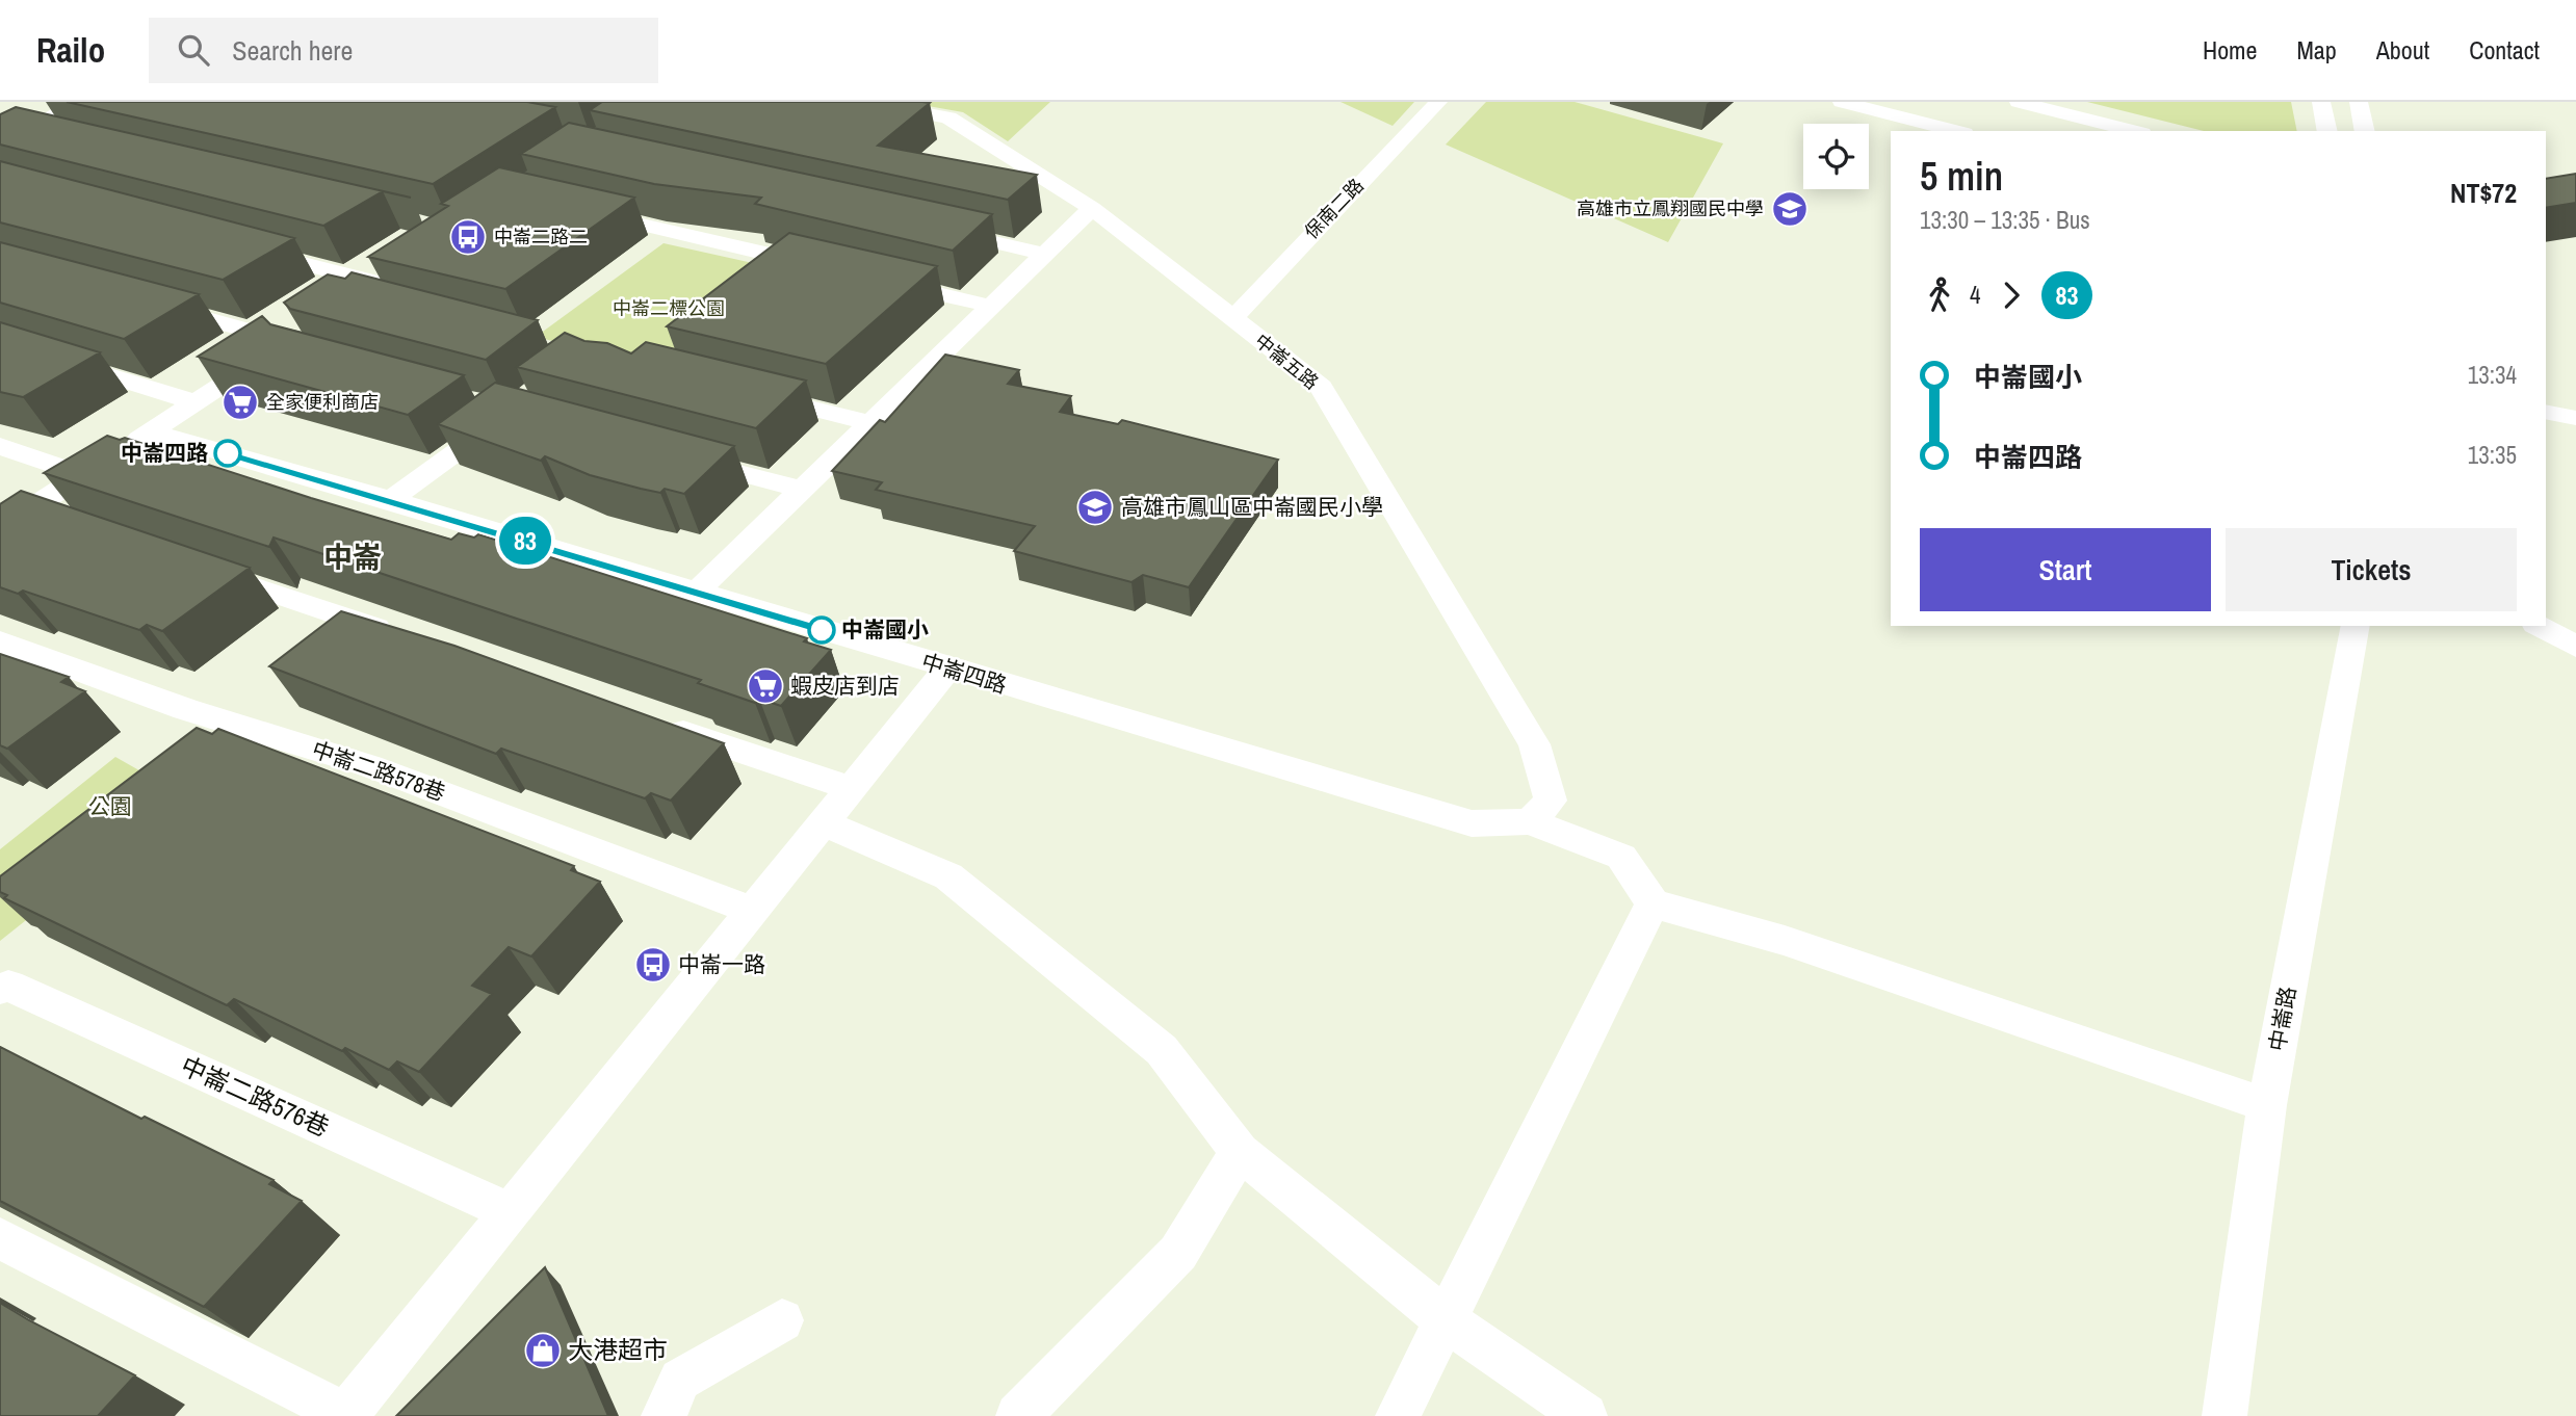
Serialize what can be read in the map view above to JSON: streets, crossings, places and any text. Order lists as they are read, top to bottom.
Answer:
{
  "streets": {
    "street": [
      "保南二路",
      "中崙五路",
      "中崙四路",
      "中崙二路578巷",
      "中崙路",
      "中崙二路576巷"
    ]
  },
  "crossings": [
    ["保南二路", "中崙五路"],
    ["中崙五路", "中崙四路"]
  ],
  "districts": ["中崙"],
  "parks": ["中崙二標公園", "公園"],
  "places": {
    "school or university": ["高雄市立鳳翔國民中學", "高雄市鳳山區中崙國民小學"],
    "bus stop": ["中崙二路二", "中崙一路"],
    "supermarket": ["全家便利商店", "蝦皮店到店"],
    "other": ["中崙四路", "中崙國小"],
    "shop": ["大港超市"]
  },
  "lines": ["bus line 83"],
  "page": {
    "header": "Railo",
    "search": "Search here",
    "nav": [
      "Home",
      "Map",
      "About",
      "Contact"
    ],
    "on_map": "83",
    "heading": ["5 min", "13:30 – 13:35 · Bus", "NT$72"],
    "legs": ["4", "83"],
    "list": [
      {
        "name": "中崙國小",
        "value": "13:34"
      },
      {
        "name": "中崙四路",
        "value": "13:35"
      }
    ],
    "buttons": ["Start", "Tickets"]
  }
}
